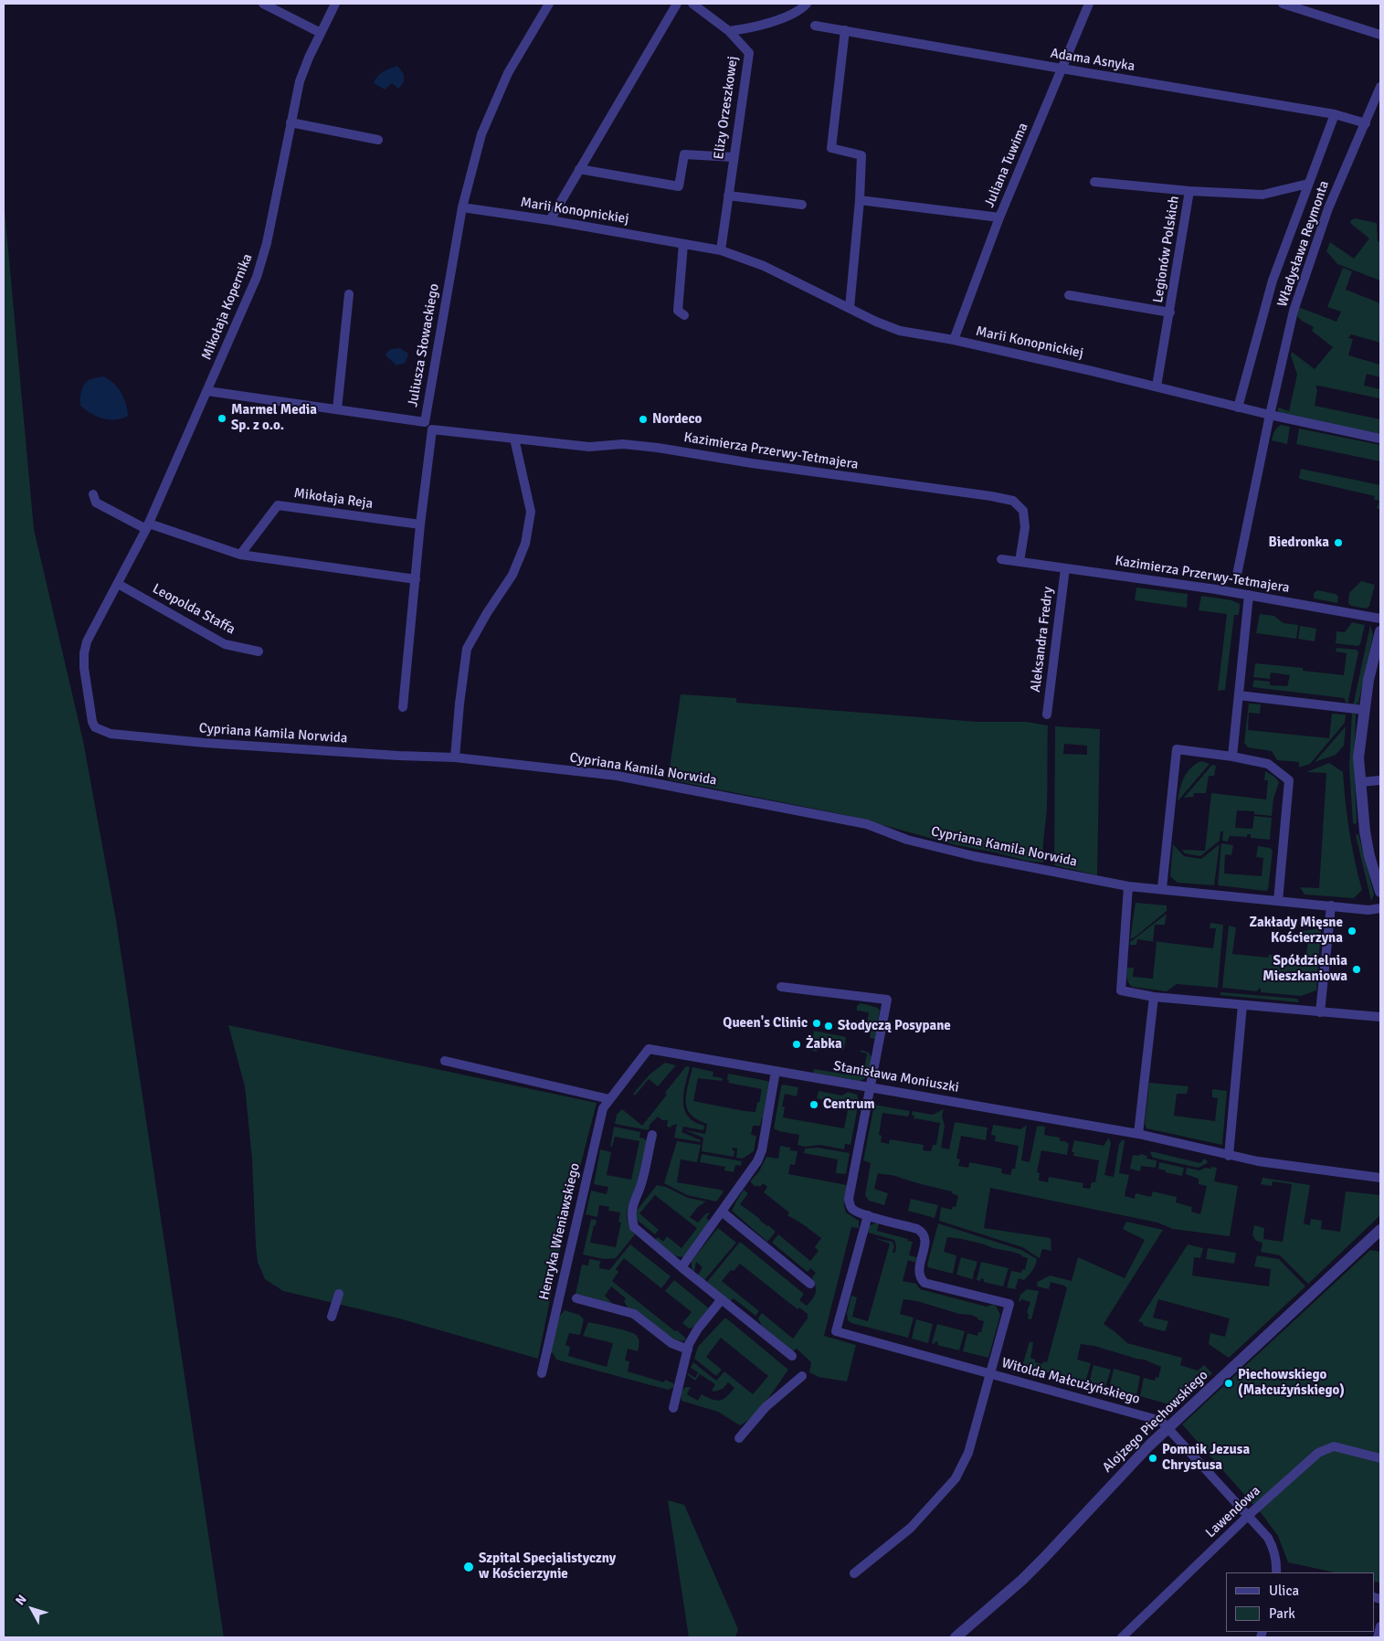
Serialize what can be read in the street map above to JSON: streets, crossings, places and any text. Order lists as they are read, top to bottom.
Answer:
{
  "streets": {
    "street": [
      "Adama Asnyka",
      "Elizy Orzeszkowej",
      "Juliana Tuwima",
      "Marii Konopnickiej",
      "Władysława Reymonta",
      "Legionów Polskich",
      "Mikołaja Kopernika",
      "Juliusza Słowackiego",
      "Kazimierza Przerwy-Tetmajera",
      "Mikołaja Reja",
      "Leopolda Staffa",
      "Aleksandra Fredry",
      "Cypriana Kamila Norwida",
      "Stanisława Moniuszki",
      "Henryka Wieniawskiego",
      "Witolda Małcużyńskiego",
      "Alojzego Piechowskiego",
      "Lawendowa"
    ]
  },
  "crossings": [
    ["Adama Asnyka", "Juliana Tuwima"],
    ["Adama Asnyka", "Władysława Reymonta"],
    ["Elizy Orzeszkowej", "Marii Konopnickiej"],
    ["Juliana Tuwima", "Marii Konopnickiej"],
    ["Marii Konopnickiej", "Władysława Reymonta"],
    ["Marii Konopnickiej", "Legionów Polskich"],
    ["Marii Konopnickiej", "Juliusza Słowackiego"],
    ["Mikołaja Kopernika", "Leopolda Staffa"],
    ["Mikołaja Kopernika", "Cypriana Kamila Norwida"],
    ["Juliusza Słowackiego", "Kazimierza Przerwy-Tetmajera"],
    ["Kazimierza Przerwy-Tetmajera", "Aleksandra Fredry"],
    ["Stanisława Moniuszki", "Henryka Wieniawskiego"],
    ["Stanisława Moniuszki", "Witolda Małcużyńskiego"],
    ["Witolda Małcużyńskiego", "Alojzego Piechowskiego"],
    ["Witolda Małcużyńskiego", "Lawendowa"]
  ],
  "places": [
    "Marmel Media Sp. z o.o.",
    "Nordeco",
    "Biedronka",
    "Zakłady Mięsne Kościerzyna",
    "Spółdzielnia Mieszkaniowa",
    "Queen's Clinic",
    "Słodyczą Posypane",
    "Żabka",
    "Centrum",
    "Piechowskiego (Małcużyńskiego)",
    "Pomnik Jezusa Chrystusa",
    "Szpital Specjalistyczny w Kościerzynie"
  ],
  "legend": ["Ulica", "Park"],
  "north": "top left"
}
